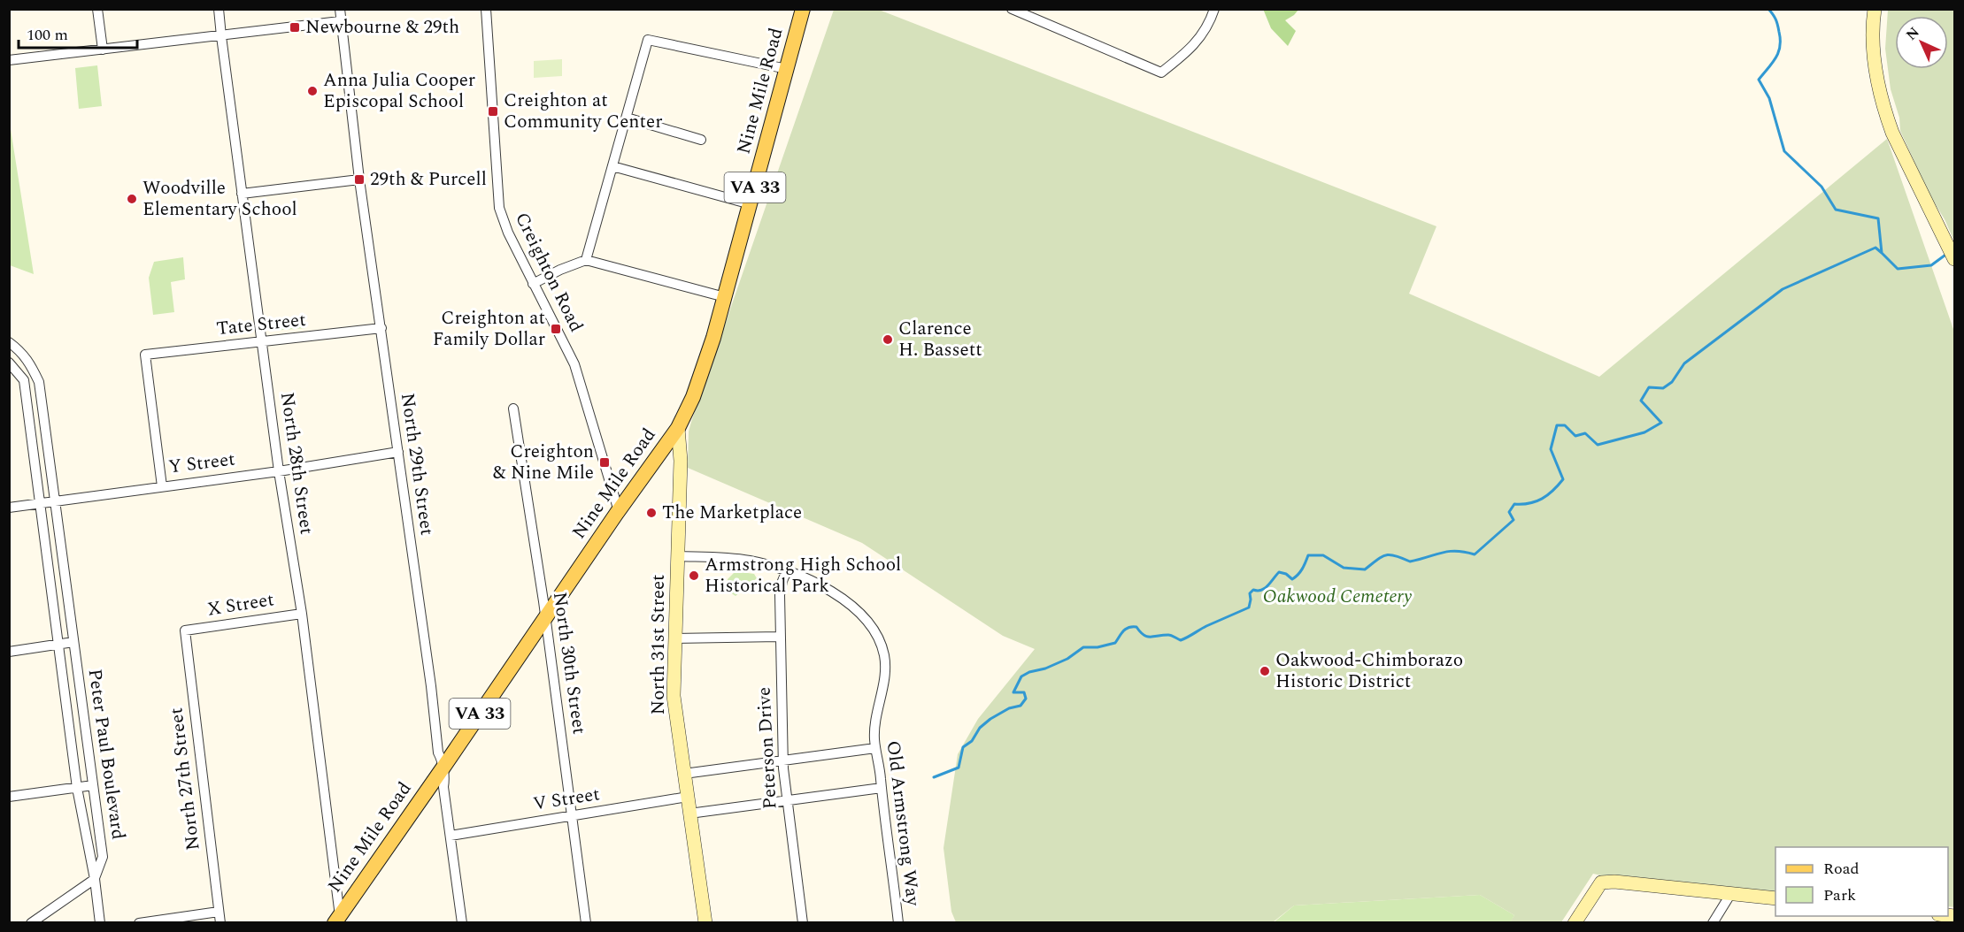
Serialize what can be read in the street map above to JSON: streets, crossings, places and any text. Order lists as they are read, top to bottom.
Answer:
{
  "streets": {
    "main road": ["Nine Mile Road", "VA 33"],
    "street": [
      "Creighton Road",
      "Tate Street",
      "Y Street",
      "North 28th Street",
      "North 29th Street",
      "X Street",
      "North 31st Street",
      "North 30th Street",
      "Peterson Drive",
      "Peter Paul Boulevard",
      "North 27th Street",
      "V Street",
      "Old Armstrong Way"
    ]
  },
  "crossings": [
    ["Nine Mile Road", "Creighton Road"],
    ["Nine Mile Road", "North 28th Street"],
    ["Nine Mile Road", "North 29th Street"],
    ["Nine Mile Road", "North 31st Street"],
    ["Nine Mile Road", "North 30th Street"],
    ["Tate Street", "Y Street"],
    ["Tate Street", "North 28th Street"],
    ["Tate Street", "North 29th Street"],
    ["Y Street", "North 28th Street"],
    ["Y Street", "North 29th Street"],
    ["Y Street", "Peter Paul Boulevard"],
    ["North 28th Street", "X Street"],
    ["North 29th Street", "V Street"],
    ["X Street", "North 27th Street"],
    ["North 31st Street", "V Street"],
    ["North 31st Street", "Old Armstrong Way"],
    ["North 30th Street", "V Street"],
    ["Peterson Drive", "Old Armstrong Way"]
  ],
  "parks": ["Oakwood Cemetery"],
  "places": {
    "transit": [
      "Newbourne & 29th",
      "Creighton at Community Center",
      "29th & Purcell",
      "Creighton at Family Dollar",
      "Creighton & Nine Mile"
    ],
    "other": [
      "Anna Julia Cooper Episcopal School",
      "Woodville Elementary School",
      "Clarence H. Bassett",
      "The Marketplace",
      "Armstrong High School Historical Park",
      "Oakwood-Chimborazo Historic District"
    ]
  },
  "legend": ["Road", "Park"],
  "scale_bar": "100 m",
  "north": "top left"
}
